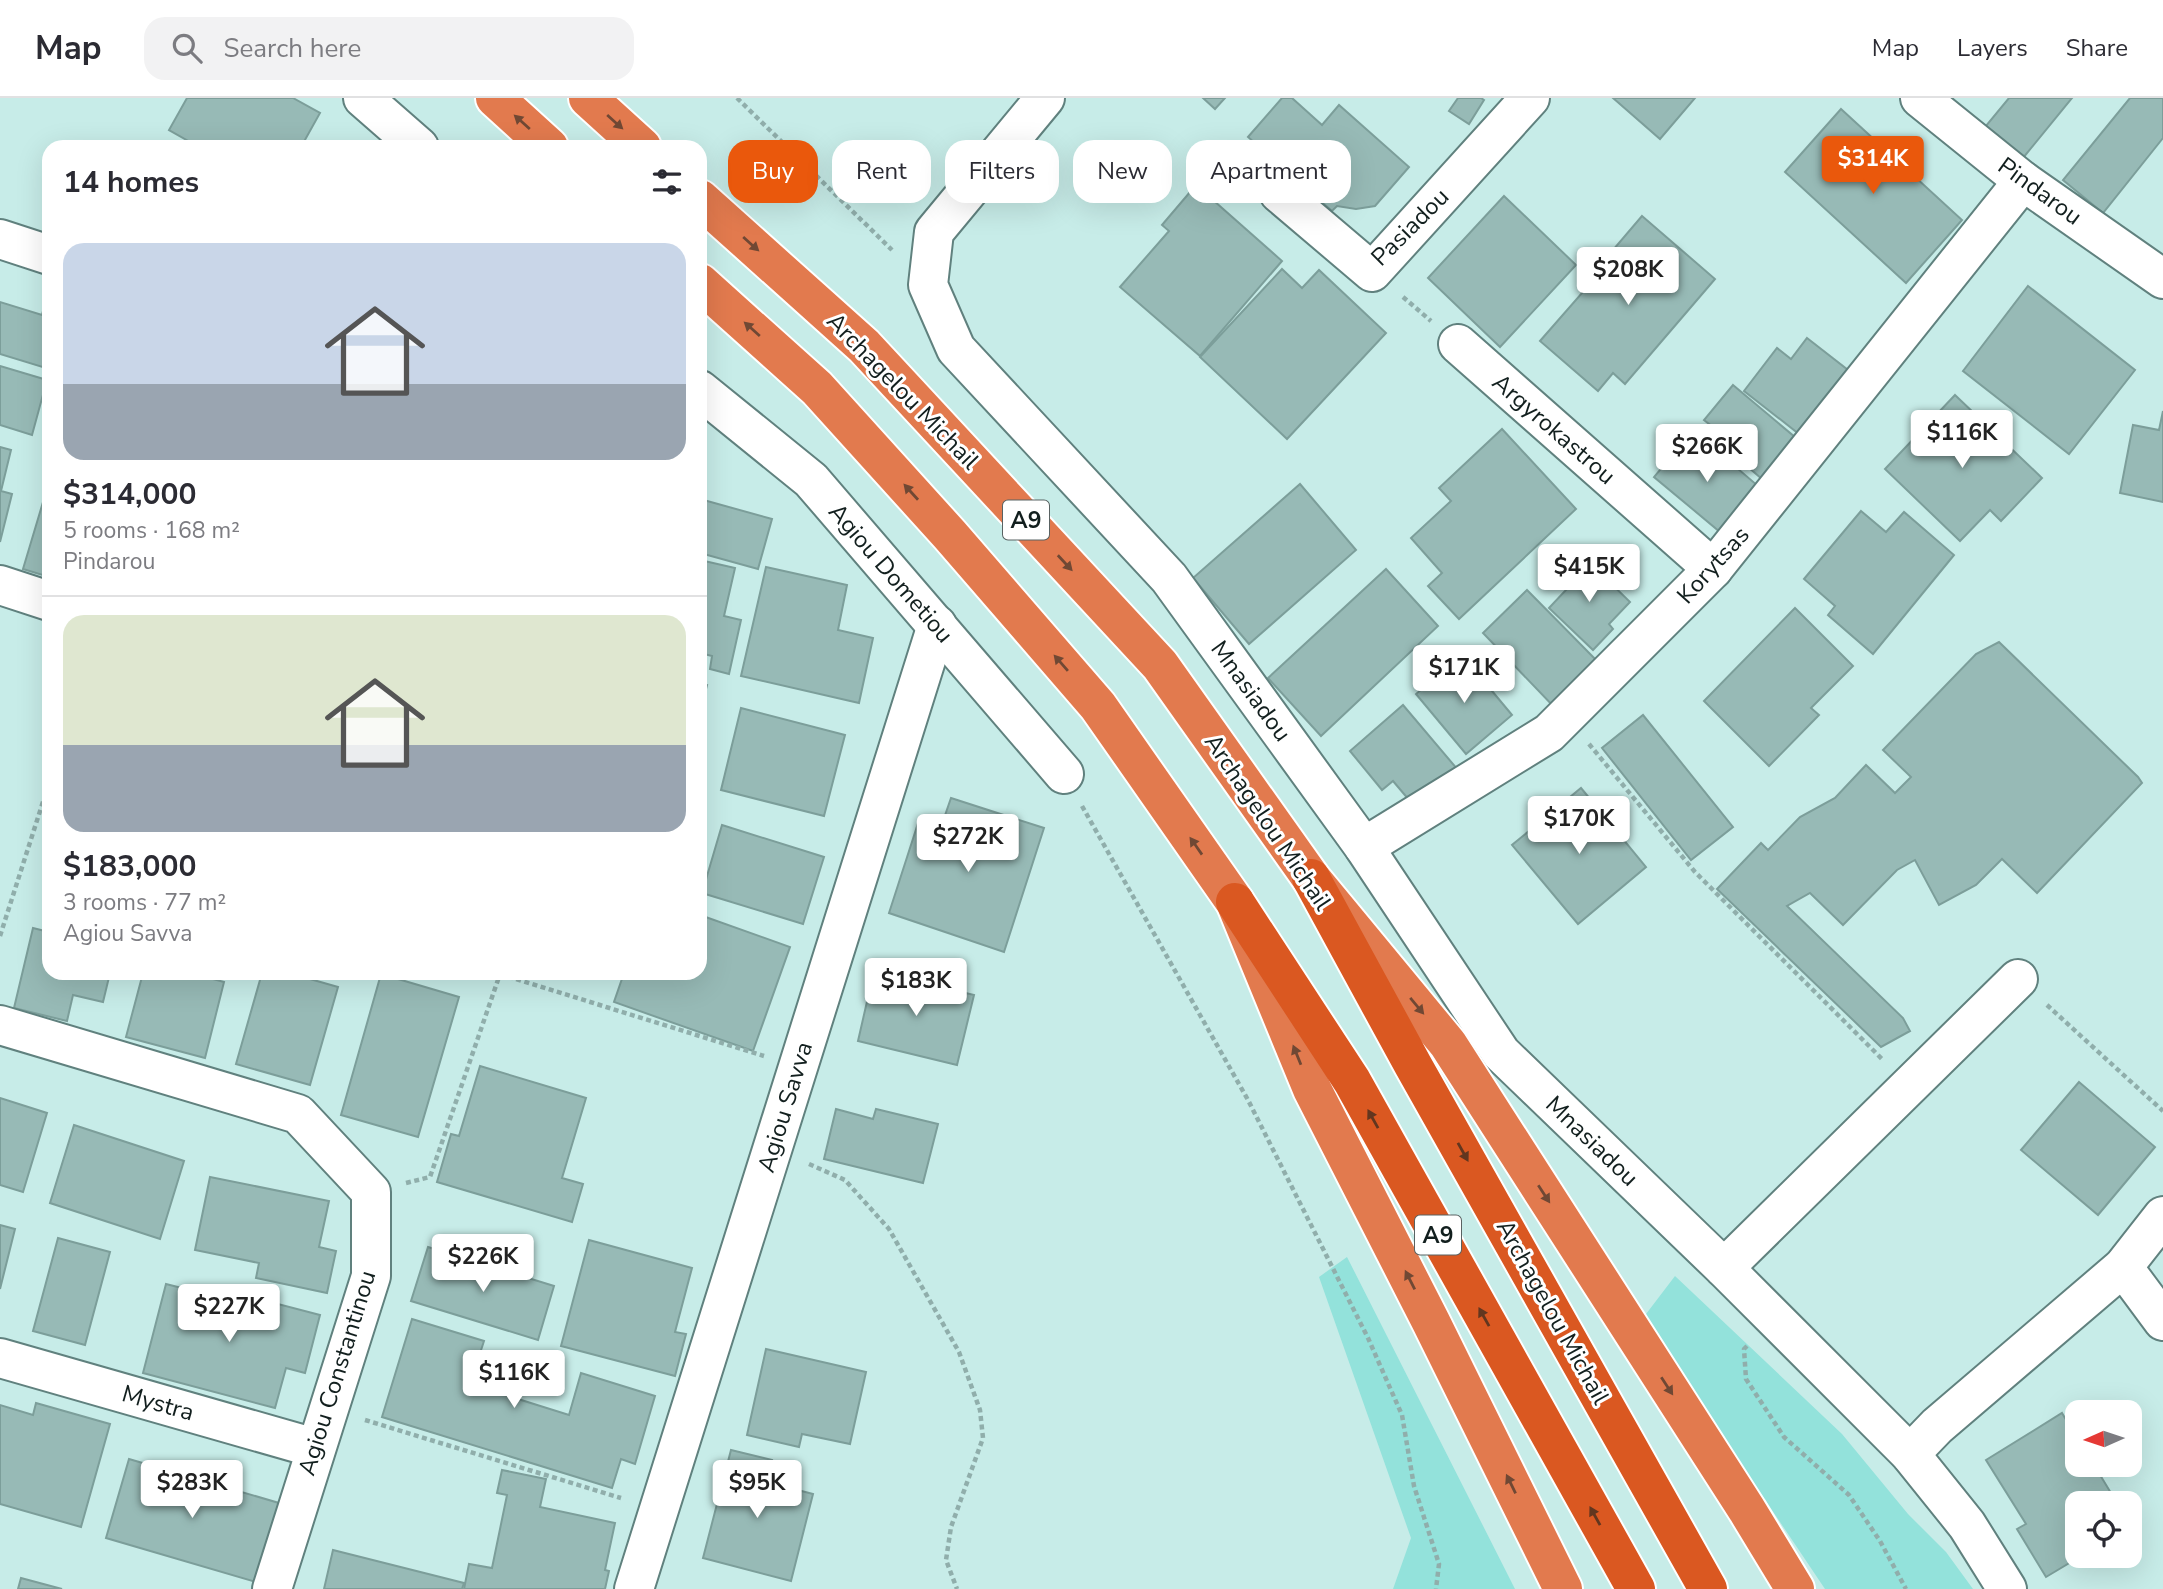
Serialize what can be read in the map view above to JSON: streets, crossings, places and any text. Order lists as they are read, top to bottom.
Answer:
{
  "streets": {
    "highway": ["Archagelou Michail", "A9"],
    "street": [
      "Pindarou",
      "Pasiadou",
      "Argyrokastrou",
      "Korytsas",
      "Agiou Dometiou",
      "Mnasiadou",
      "Agiou Savva",
      "Agiou Constantinou",
      "Mystra"
    ]
  },
  "crossings": [
    ["Pindarou", "Korytsas"],
    ["Argyrokastrou", "Korytsas"],
    ["Korytsas", "Mnasiadou"],
    ["Agiou Dometiou", "Agiou Savva"],
    ["Agiou Constantinou", "Mystra"]
  ],
  "north": "left",
  "page": {
    "header": "Map",
    "search": "Search here",
    "nav": ["Map", "Layers", "Share"],
    "price": [
      "$314K",
      "$208K",
      "$116K",
      "$266K",
      "$415K",
      "$171K",
      "$170K",
      "$272K",
      "$183K",
      "$226K",
      "$227K",
      "$116K",
      "$283K",
      "$95K"
    ],
    "chip": [
      "Buy",
      "Rent",
      "Filters",
      "New",
      "Apartment"
    ],
    "heading": "14 homes",
    "list": [
      {
        "name": "$314,000",
        "note": "5 rooms · 168 m² · Pindarou"
      },
      {
        "name": "$183,000",
        "note": "3 rooms · 77 m² · Agiou Savva"
      }
    ]
  }
}
